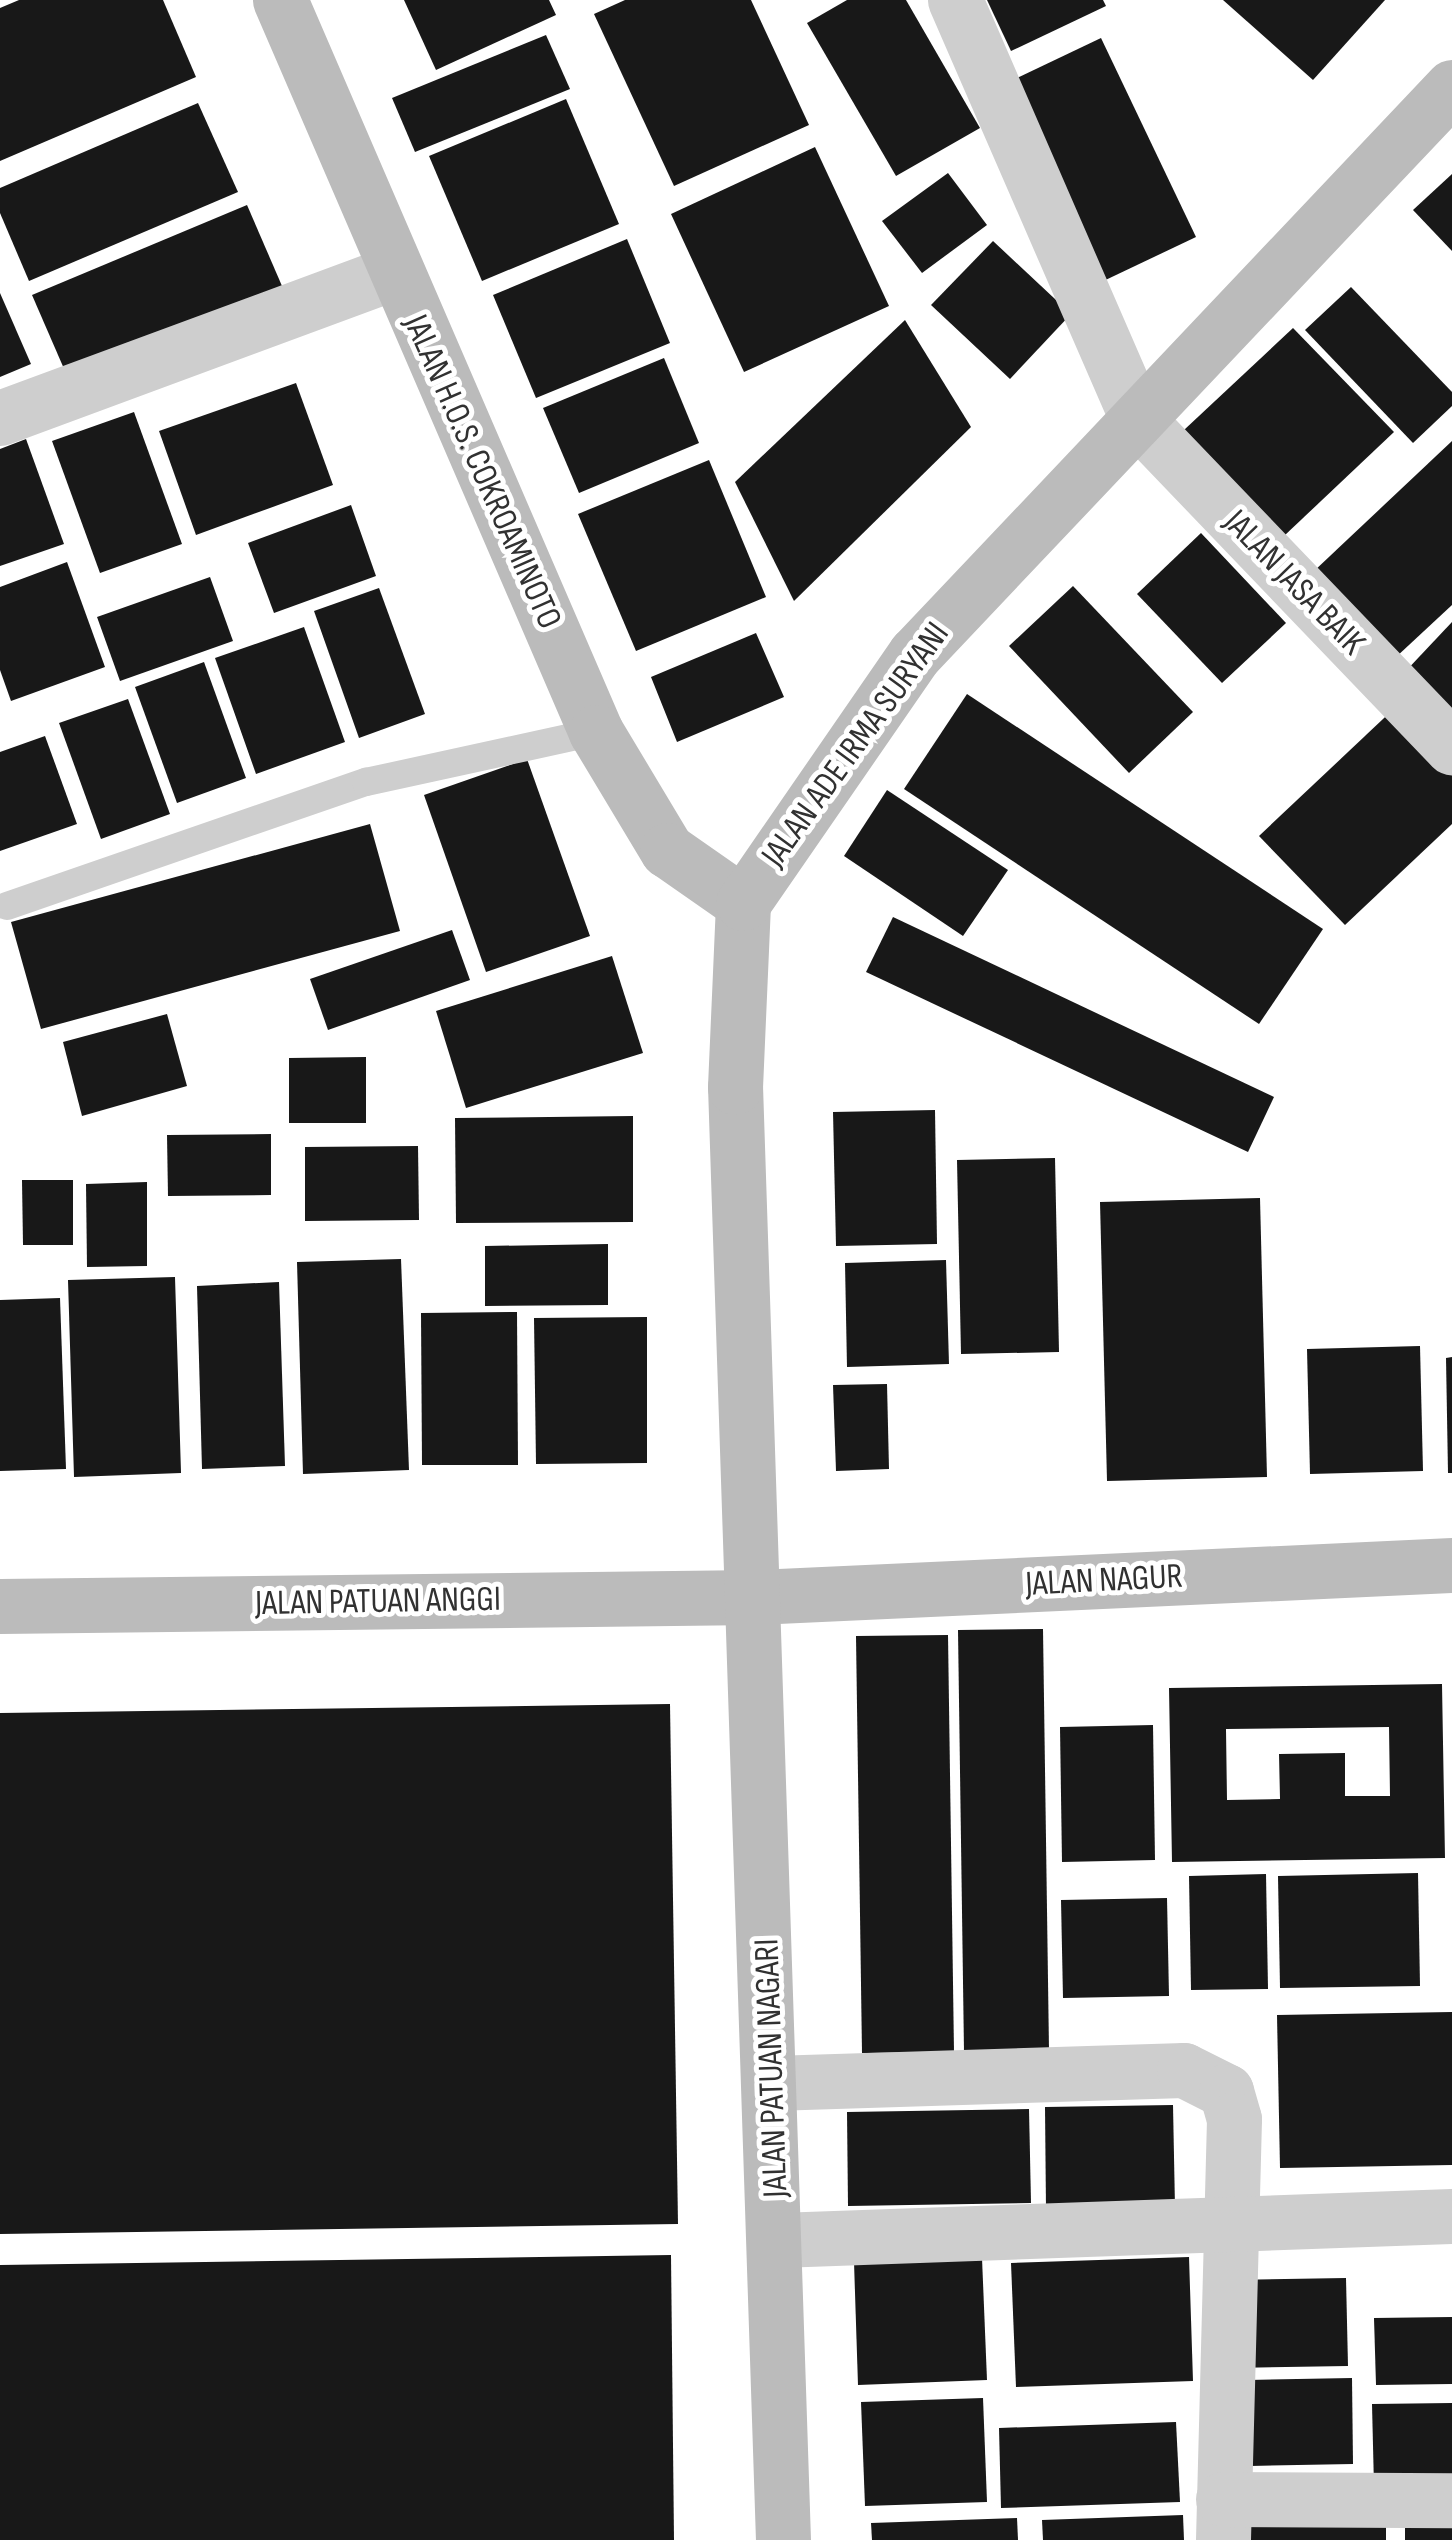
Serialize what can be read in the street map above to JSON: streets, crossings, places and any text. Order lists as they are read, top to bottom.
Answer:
{
  "streets": {
    "main road": [
      "JALAN H.O.S. COKROAMINOTO",
      "JALAN ADE IRMA SURYANI",
      "JALAN NAGUR",
      "JALAN PATUAN ANGGI",
      "JALAN PATUAN NAGARI"
    ],
    "street": ["JALAN JASA BAIK"]
  },
  "crossings": [
    ["JALAN H.O.S. COKROAMINOTO", "JALAN ADE IRMA SURYANI"],
    ["JALAN JASA BAIK", "JALAN ADE IRMA SURYANI"],
    ["JALAN ADE IRMA SURYANI", "JALAN NAGUR"],
    ["JALAN ADE IRMA SURYANI", "JALAN PATUAN ANGGI"],
    ["JALAN ADE IRMA SURYANI", "JALAN PATUAN NAGARI"],
    ["JALAN NAGUR", "JALAN PATUAN ANGGI"],
    ["JALAN NAGUR", "JALAN PATUAN NAGARI"],
    ["JALAN PATUAN ANGGI", "JALAN PATUAN NAGARI"]
  ]
}
